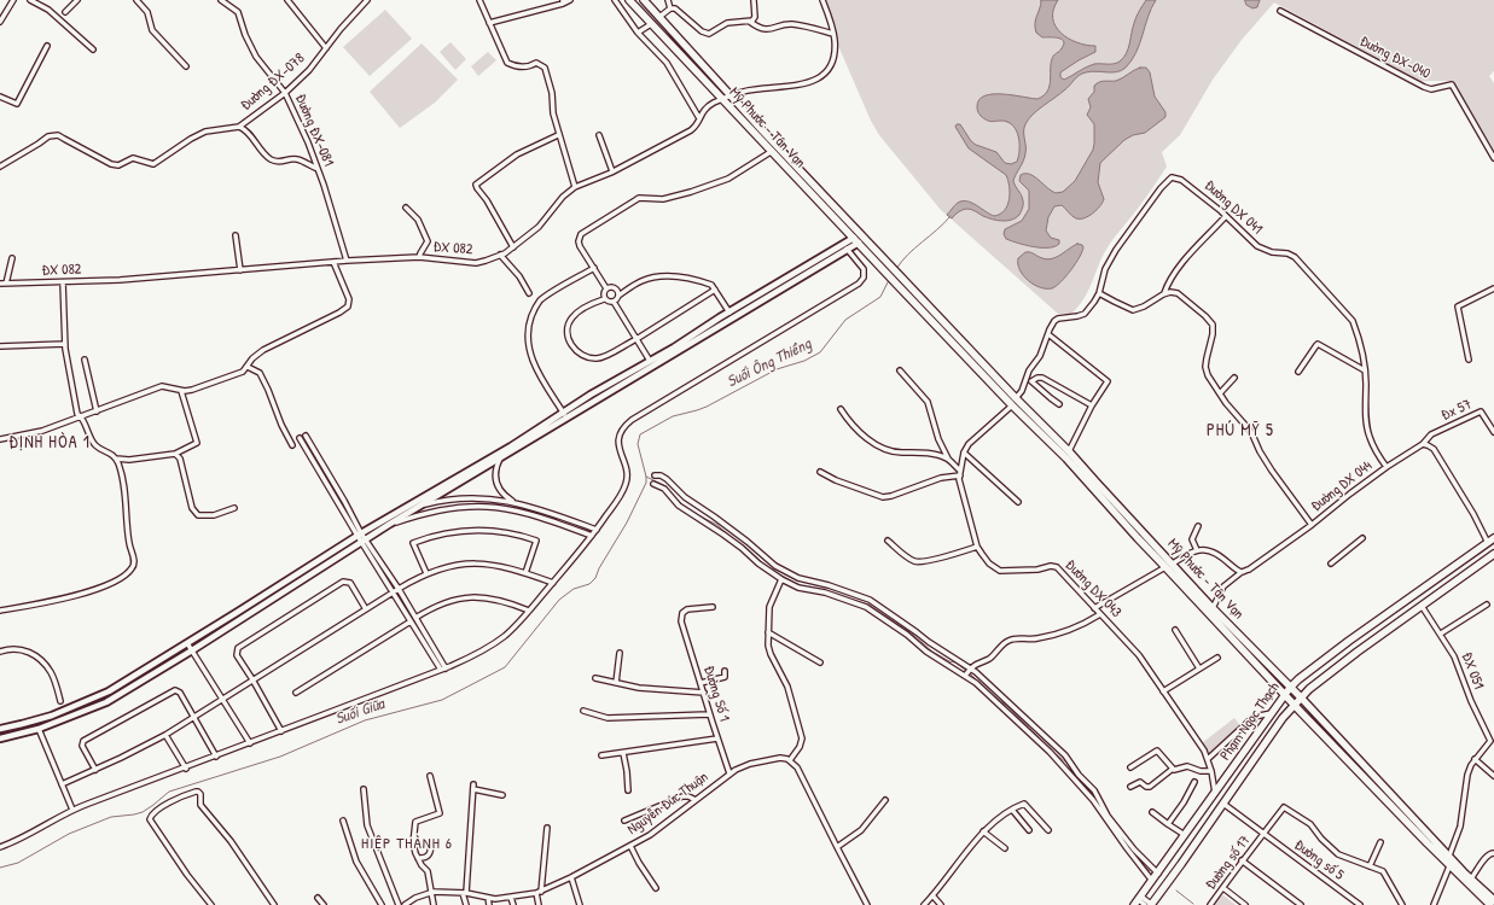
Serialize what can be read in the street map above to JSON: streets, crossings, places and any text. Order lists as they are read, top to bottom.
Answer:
{
  "streets": {
    "main road": ["Mỹ Phước - Tân Vạn", "Phạm Ngọc Thạch"],
    "street": [
      "Đường ĐX-040",
      "Đường ĐX-078",
      "Đường ĐX-081",
      "Đường DX 041",
      "ĐX 082",
      "Đx 57",
      "Đường DX 044",
      "Đường DX 043",
      "ĐX 051",
      "Đường Số 1",
      "Nguyễn Đức Thuận",
      "Đường số 5",
      "Đường số 17"
    ]
  },
  "crossings": [
    ["Đường ĐX-078", "Đường ĐX-081"],
    ["Mỹ Phước - Tân Vạn", "ĐX 082"],
    ["Mỹ Phước - Tân Vạn", "Đường DX 044"],
    ["Mỹ Phước - Tân Vạn", "Đường DX 043"],
    ["Mỹ Phước - Tân Vạn", "ĐX 051"],
    ["Mỹ Phước - Tân Vạn", "Phạm Ngọc Thạch"],
    ["Đường ĐX-081", "ĐX 082"],
    ["Đường DX 041", "Đường DX 044"],
    ["Đx 57", "Đường DX 044"],
    ["Đường DX 043", "Phạm Ngọc Thạch"],
    ["ĐX 051", "Phạm Ngọc Thạch"],
    ["Đường Số 1", "Nguyễn Đức Thuận"],
    ["Phạm Ngọc Thạch", "Đường số 5"],
    ["Đường số 5", "Đường số 17"]
  ],
  "districts": ["PHÚ MỸ 5", "ĐỊNH HÒA 1", "HIỆP THÀNH 6"],
  "water": ["Suối Ông Thiềng", "Suối Giữa"]
}
